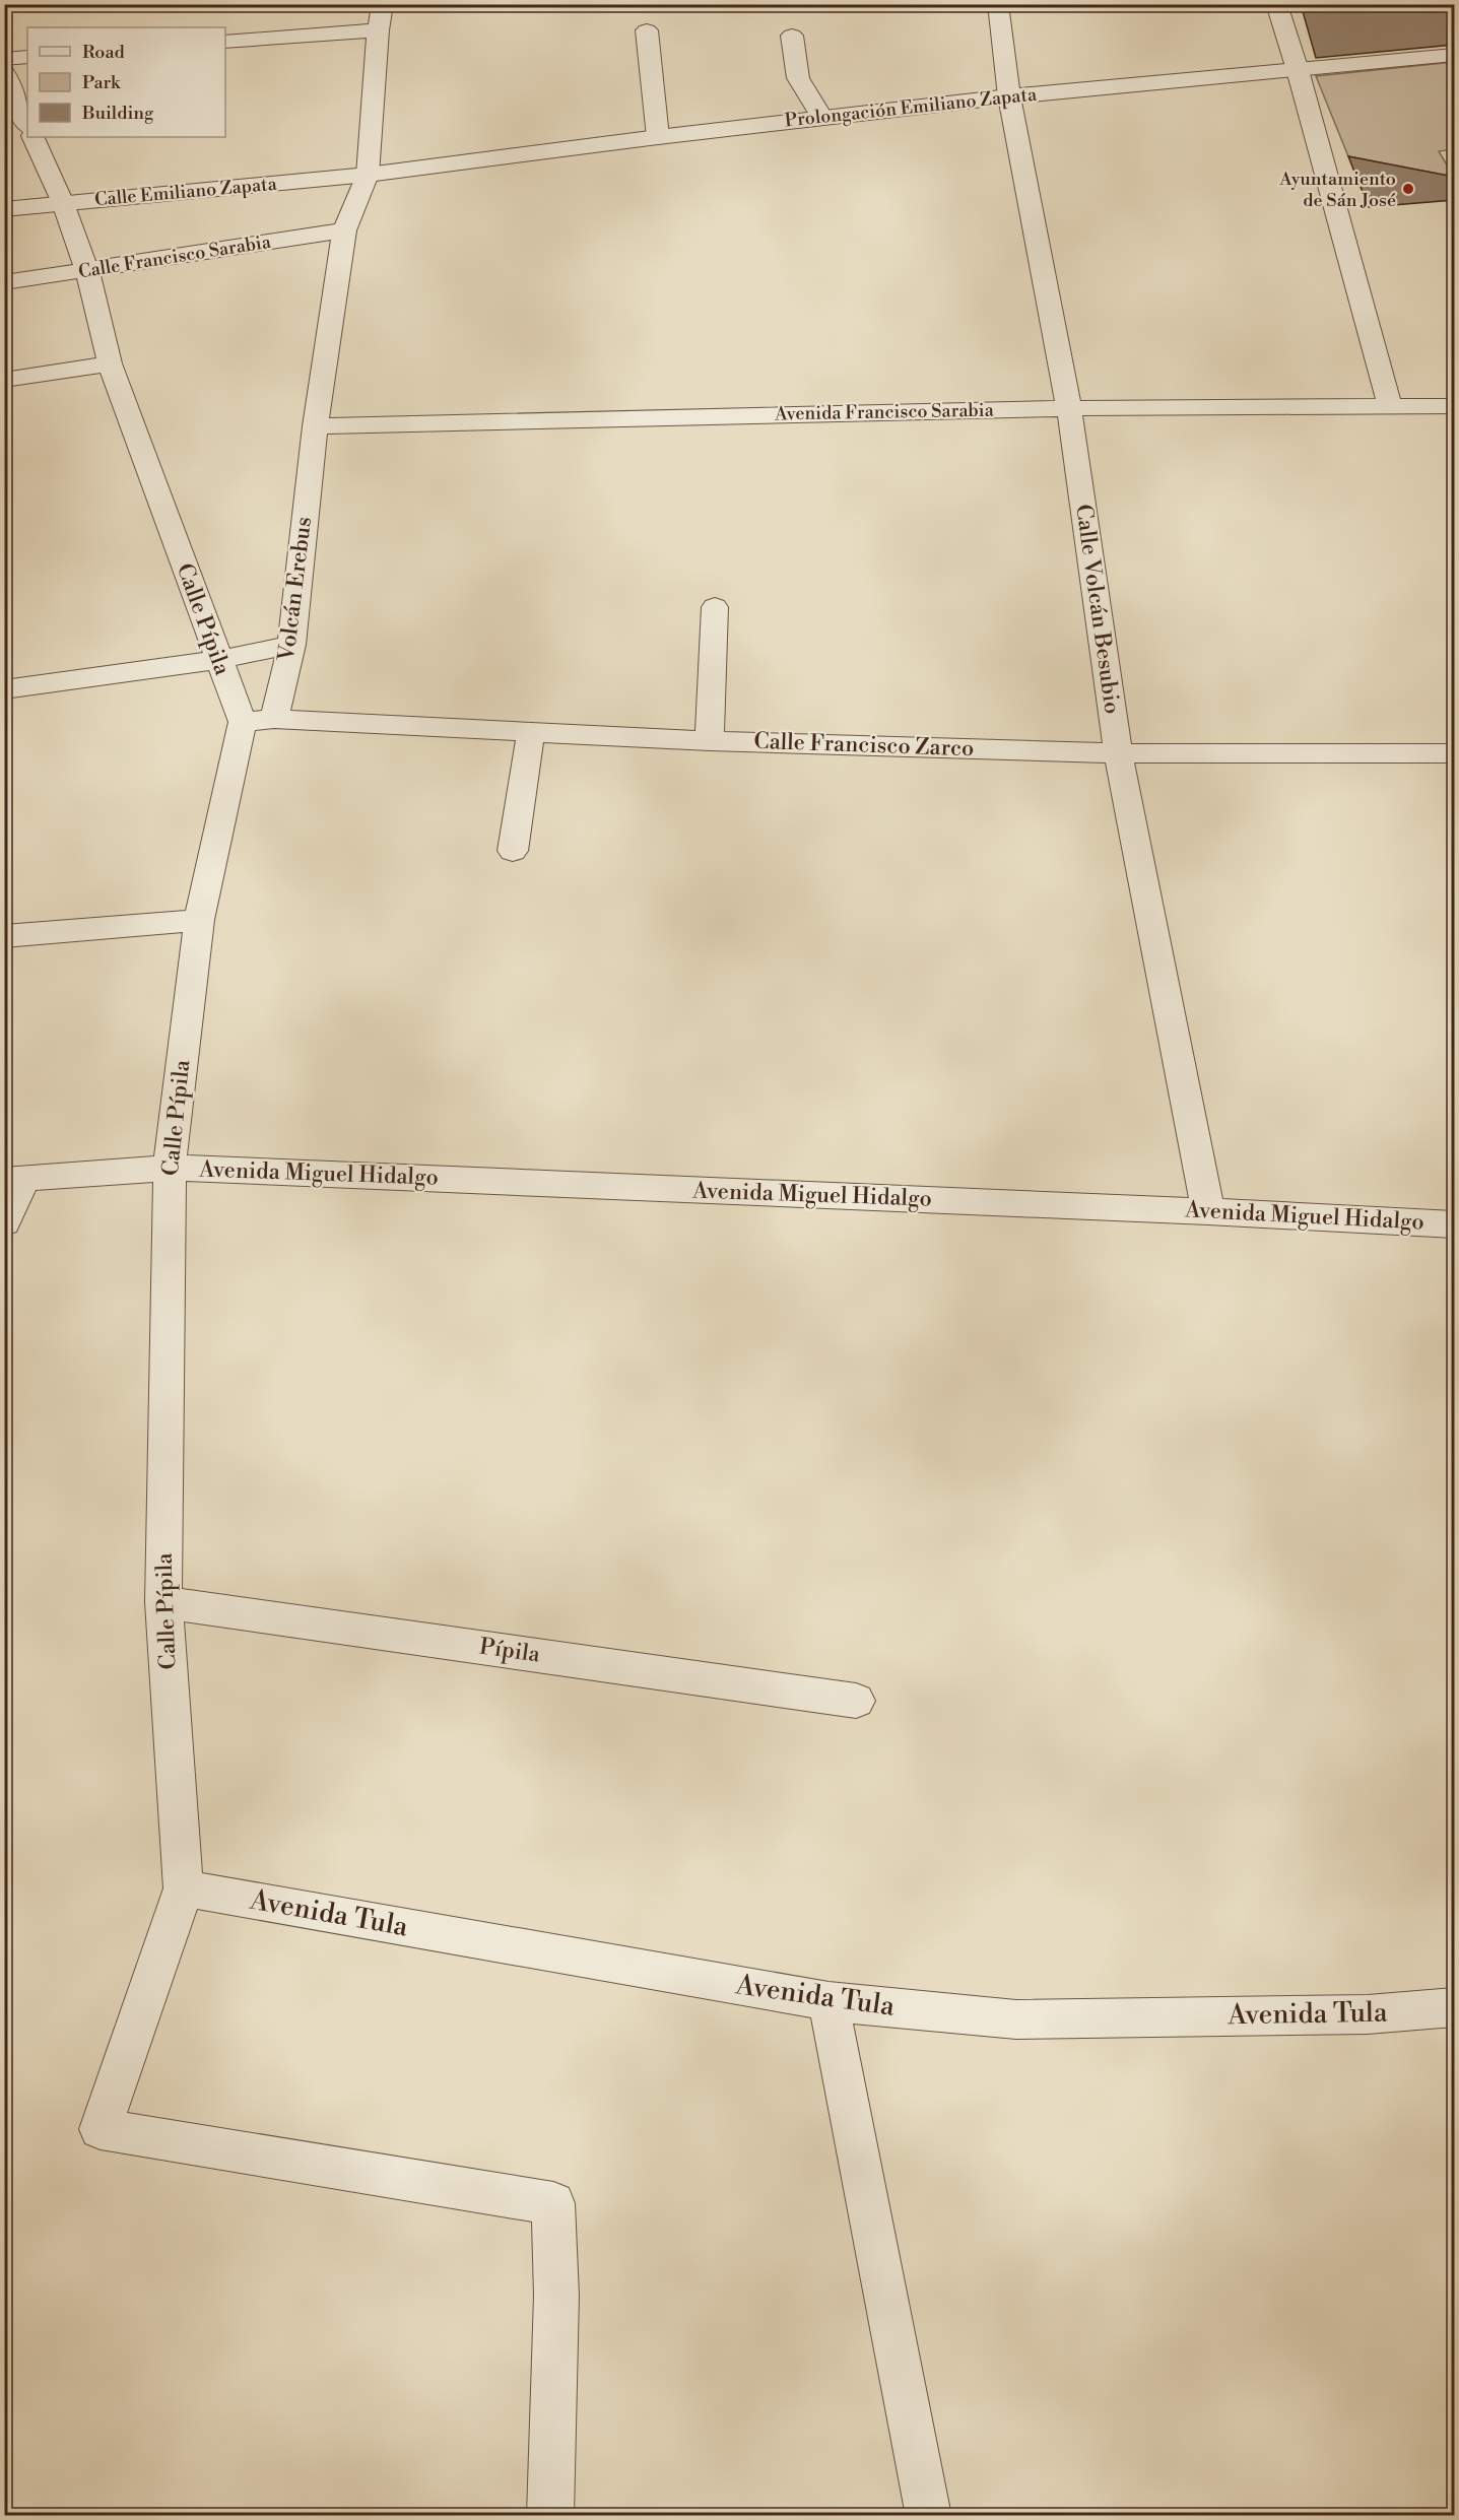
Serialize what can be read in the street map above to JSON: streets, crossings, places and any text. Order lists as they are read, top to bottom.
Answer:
{
  "streets": {
    "street": [
      "Prolongación Emiliano Zapata",
      "Calle Emiliano Zapata",
      "Calle Francisco Sarabia",
      "Avenida Francisco Sarabia",
      "Volcán Erebus",
      "Calle Volcán Besubio",
      "Calle Pípila",
      "Calle Francisco Zarco",
      "Avenida Miguel Hidalgo",
      "Pípila",
      "Avenida Tula"
    ]
  },
  "crossings": [
    ["Prolongación Emiliano Zapata", "Calle Emiliano Zapata"],
    ["Prolongación Emiliano Zapata", "Volcán Erebus"],
    ["Prolongación Emiliano Zapata", "Calle Volcán Besubio"],
    ["Calle Emiliano Zapata", "Volcán Erebus"],
    ["Calle Emiliano Zapata", "Calle Pípila"],
    ["Calle Francisco Sarabia", "Volcán Erebus"],
    ["Calle Francisco Sarabia", "Calle Pípila"],
    ["Avenida Francisco Sarabia", "Volcán Erebus"],
    ["Avenida Francisco Sarabia", "Calle Volcán Besubio"],
    ["Volcán Erebus", "Calle Francisco Zarco"],
    ["Calle Volcán Besubio", "Calle Francisco Zarco"],
    ["Calle Volcán Besubio", "Avenida Miguel Hidalgo"],
    ["Calle Pípila", "Avenida Miguel Hidalgo"],
    ["Calle Pípila", "Pípila"],
    ["Calle Pípila", "Avenida Tula"]
  ],
  "places": ["Ayuntamiento de Sán José"],
  "legend": ["Road", "Park", "Building"]
}
